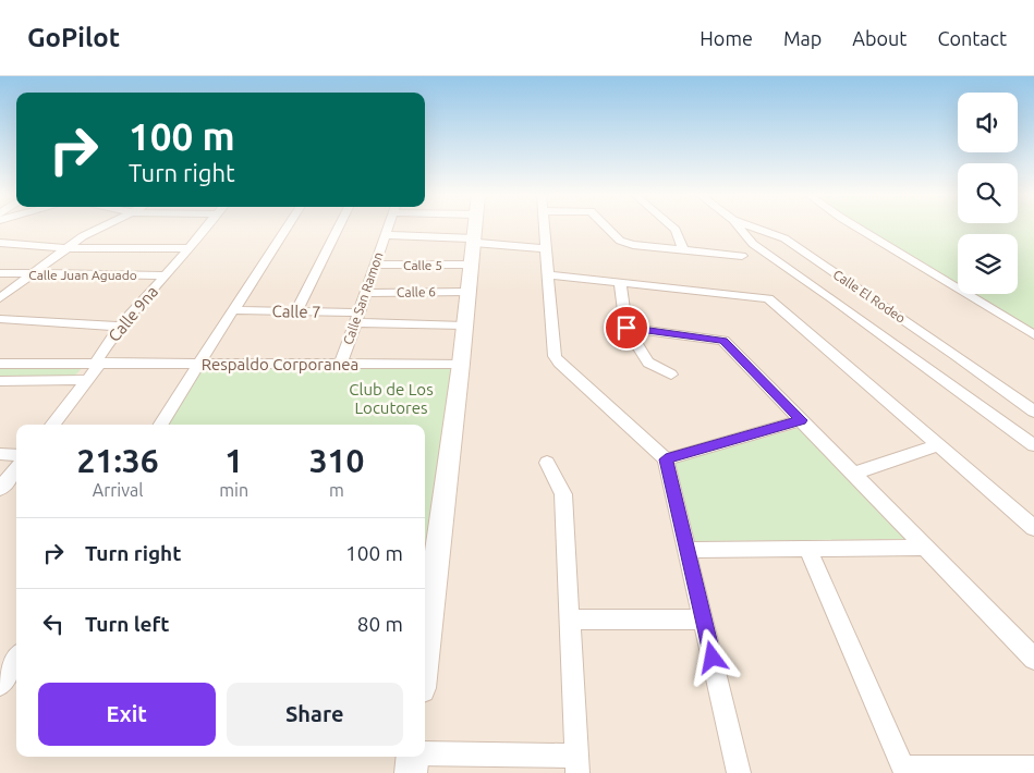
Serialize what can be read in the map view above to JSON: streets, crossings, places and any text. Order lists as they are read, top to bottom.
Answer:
{
  "streets": {
    "street": [
      "Calle 5",
      "Calle Juan Aguado",
      "Calle 6",
      "Calle El Rodeo",
      "Calle San Ramon",
      "Calle 7",
      "Calle 9na",
      "Respaldo Corporanea"
    ]
  },
  "crossings": [
    ["Calle 5", "Calle San Ramon"],
    ["Calle Juan Aguado", "Calle 9na"],
    ["Calle 6", "Calle San Ramon"],
    ["Calle San Ramon", "Calle 7"],
    ["Calle San Ramon", "Respaldo Corporanea"],
    ["Calle 9na", "Respaldo Corporanea"]
  ],
  "parks": ["Club de Los Locutores"],
  "page": {
    "header": "GoPilot",
    "nav": [
      "Home",
      "Map",
      "About",
      "Contact"
    ],
    "turn": ["100 m", "Turn right"],
    "eta": [
      "21:36",
      "Arrival",
      "1",
      "min",
      "310",
      "m"
    ],
    "list": [
      {
        "name": "Turn right",
        "value": "100 m"
      },
      {
        "name": "Turn left",
        "value": "80 m"
      }
    ],
    "buttons": ["Exit", "Share"]
  }
}
